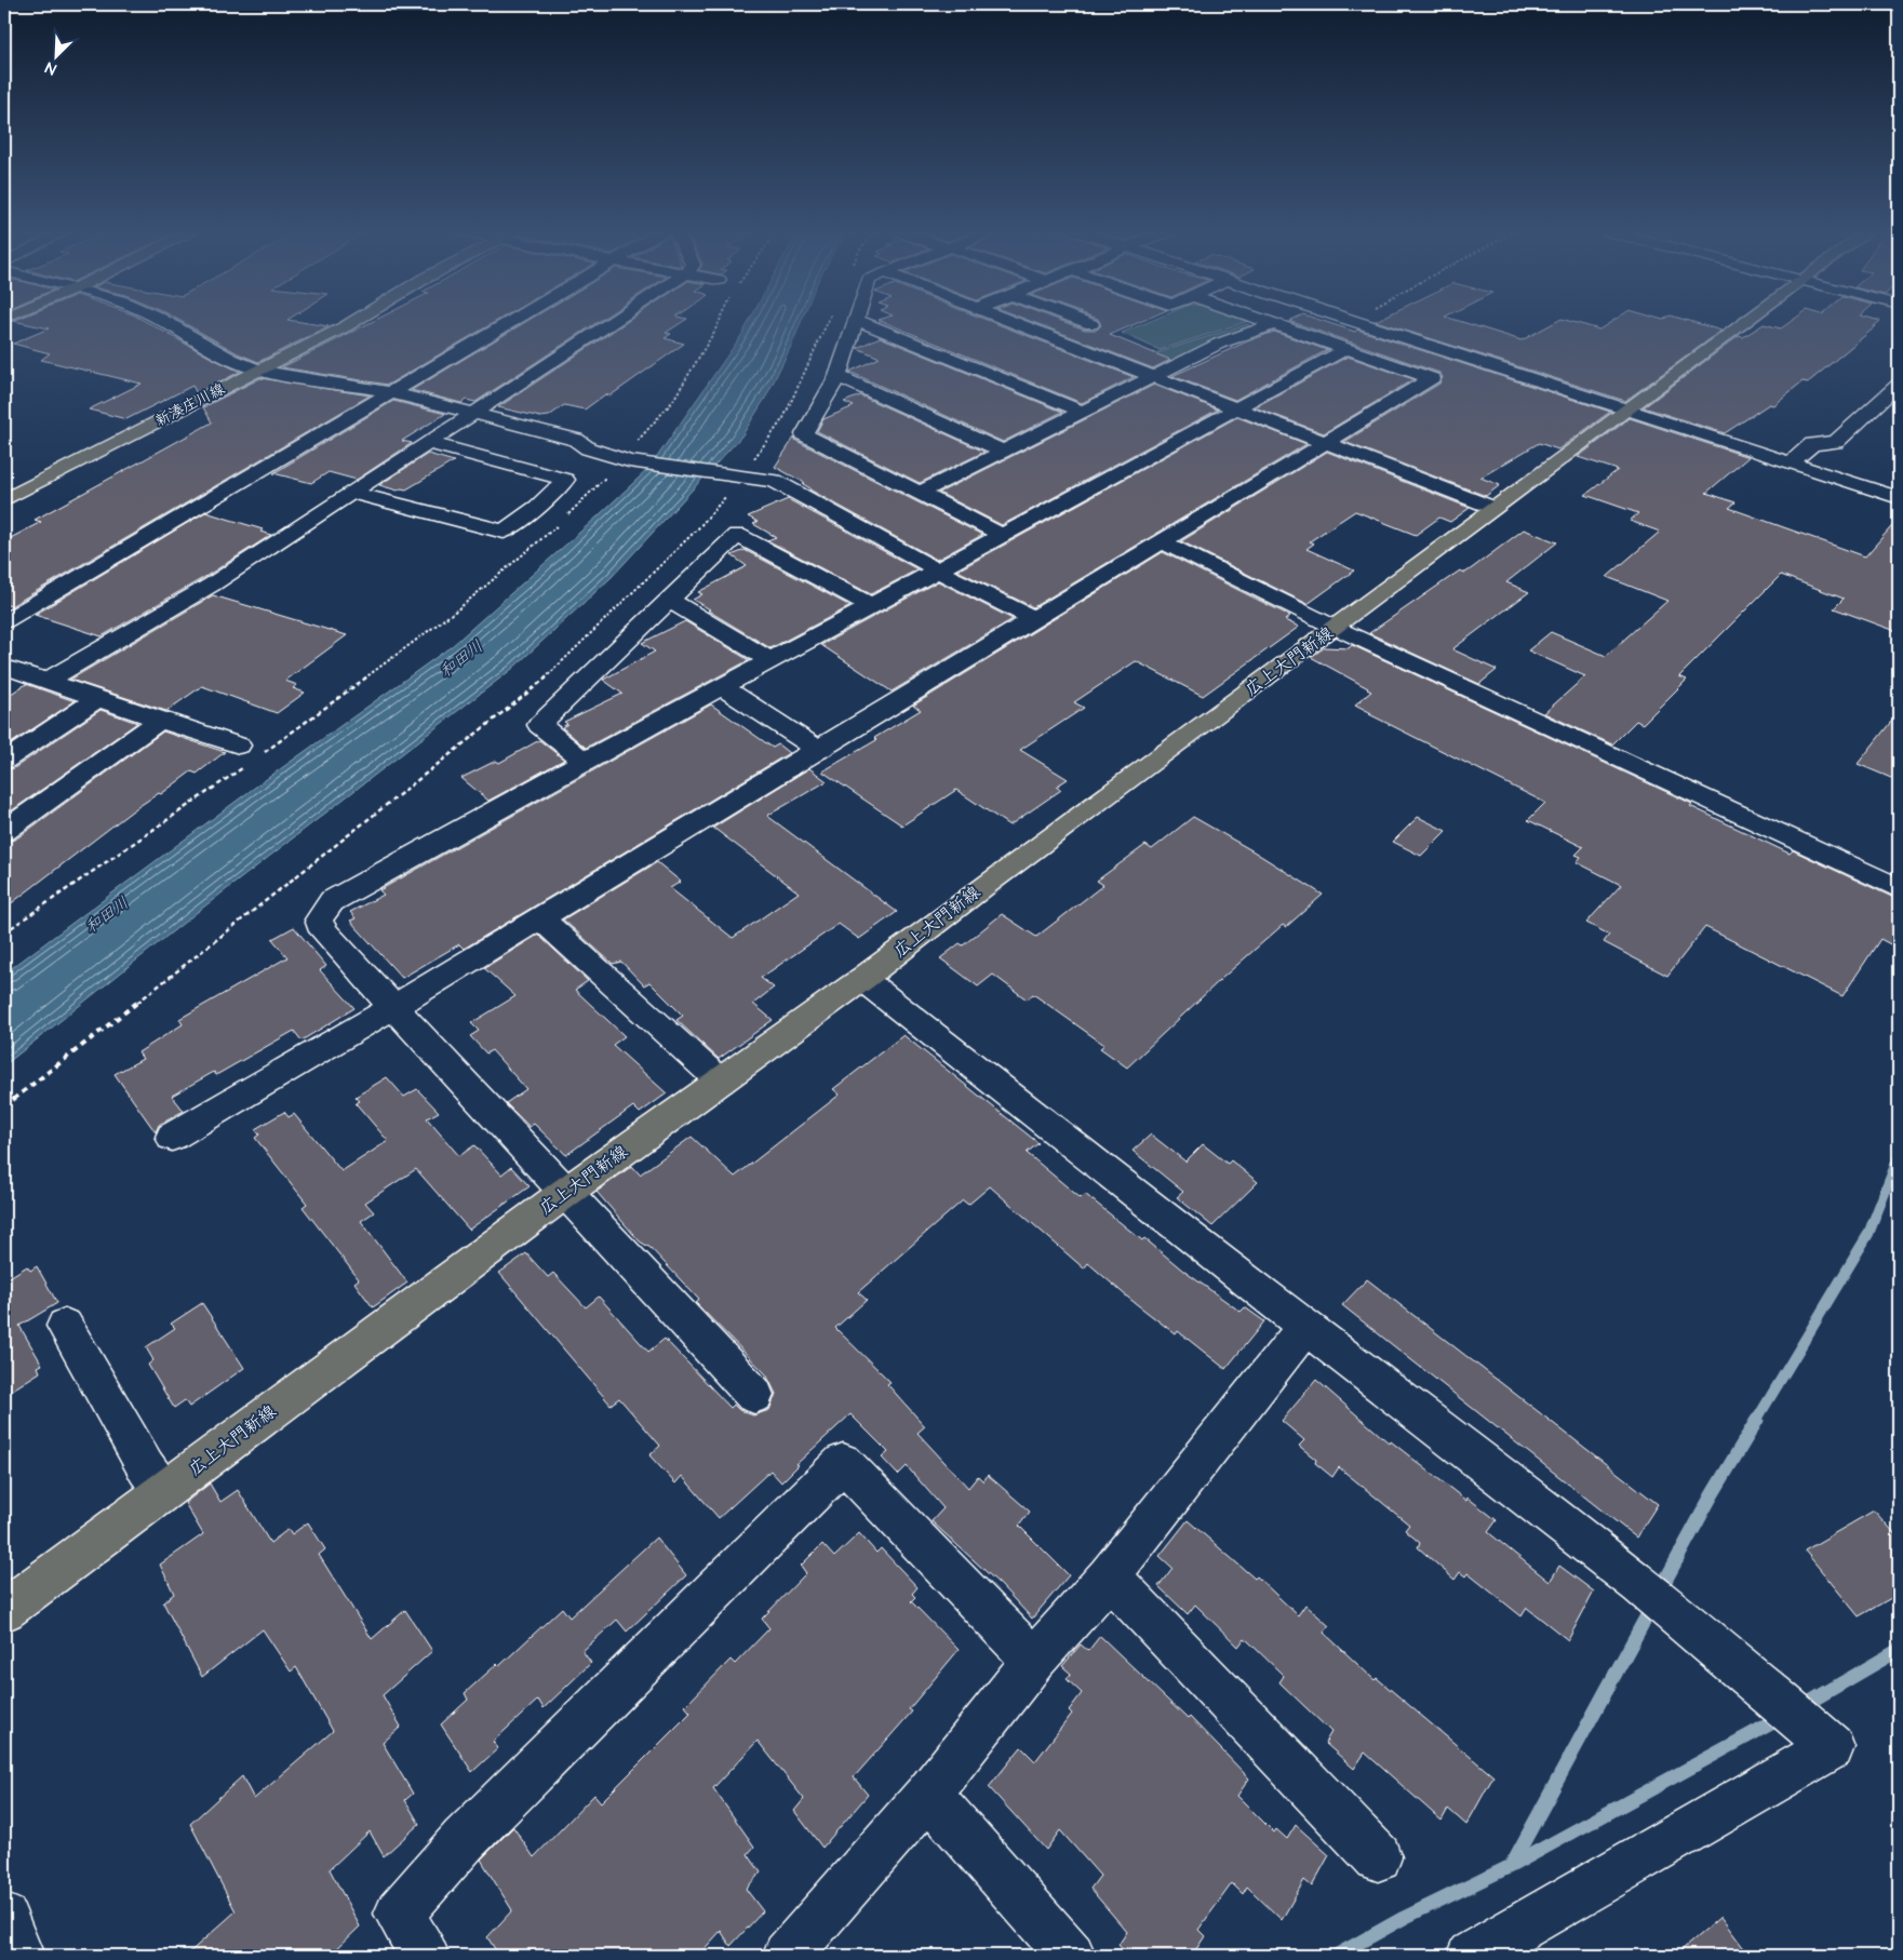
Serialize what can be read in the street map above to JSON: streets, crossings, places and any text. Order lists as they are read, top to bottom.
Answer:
{
  "streets": {
    "main road": ["新湊庄川線", "広上大門新線"]
  },
  "water": ["和田川"],
  "north": "bottom left"
}
